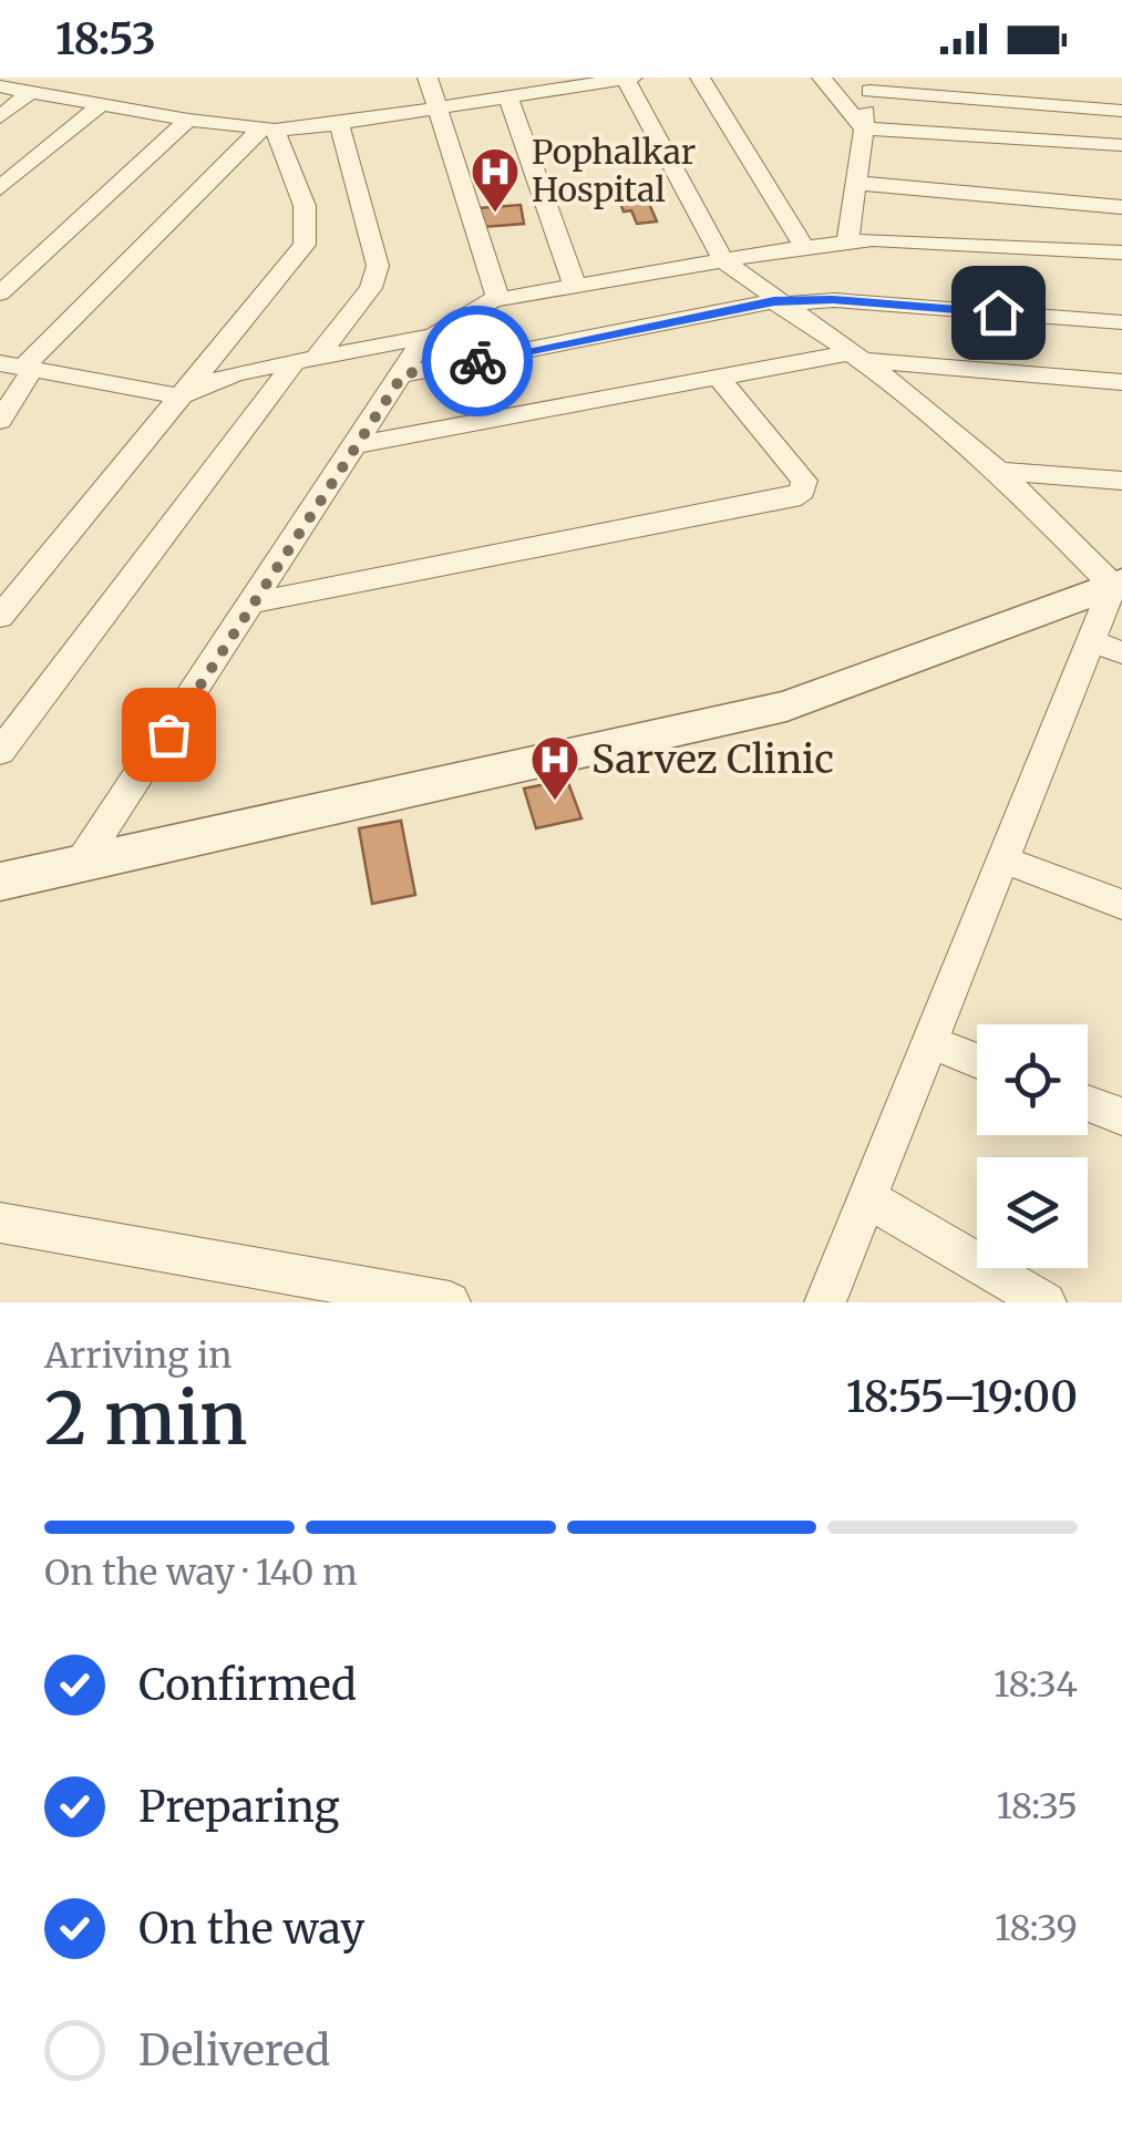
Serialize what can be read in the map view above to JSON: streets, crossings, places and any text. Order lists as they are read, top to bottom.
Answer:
{
  "places": {
    "hospital": ["Pophalkar Hospital", "Sarvez Clinic"]
  },
  "page": {
    "status": "18:53",
    "heading": ["2 min", "Arriving in", "18:55–19:00"],
    "bar": "On the way · 140 m",
    "list": [
      ["Confirmed", "18:34"],
      ["Preparing", "18:35"],
      ["On the way", "18:39"],
      "Delivered"
    ]
  }
}
